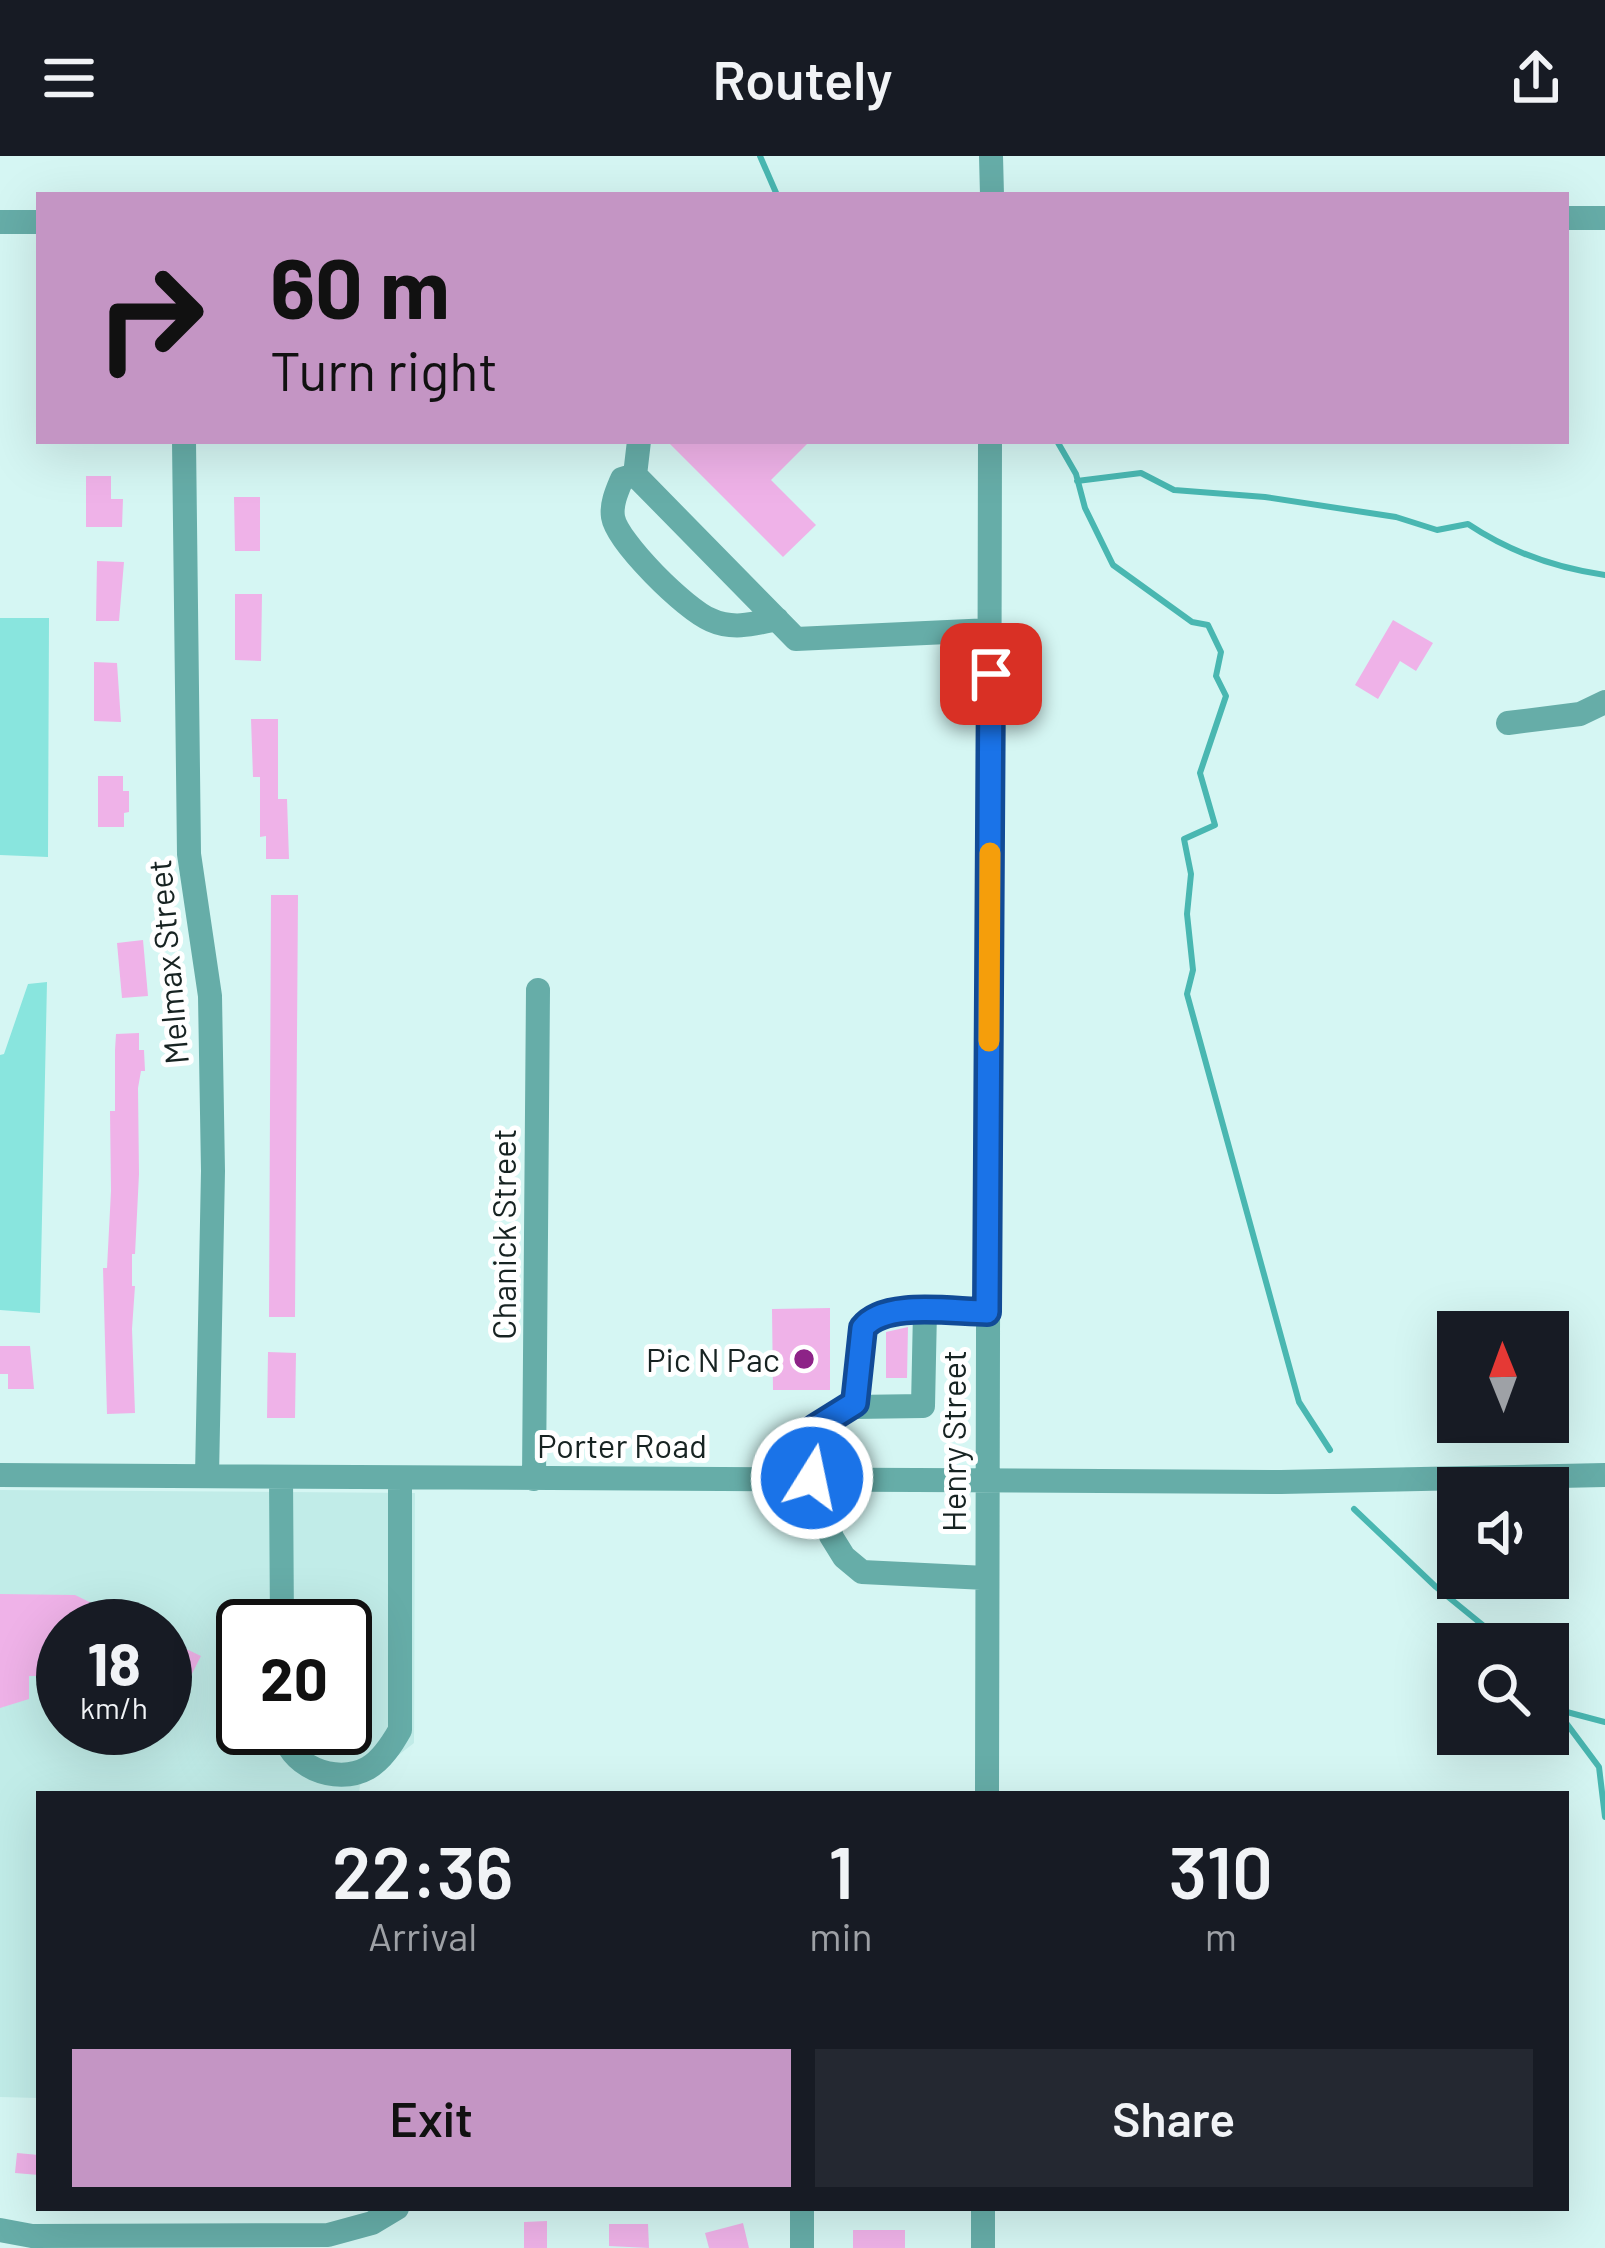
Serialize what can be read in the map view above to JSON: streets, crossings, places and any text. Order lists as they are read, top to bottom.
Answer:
{
  "streets": {
    "street": [
      "Melmax Street",
      "Chanick Street",
      "Henry Street",
      "Porter Road"
    ]
  },
  "crossings": [
    ["Melmax Street", "Porter Road"],
    ["Chanick Street", "Porter Road"],
    ["Henry Street", "Porter Road"]
  ],
  "places": ["Pic N Pac"],
  "north": "top",
  "page": {
    "header": "Routely",
    "turn": ["60 m", "Turn right"],
    "speed": "18 km/h",
    "limit": "20",
    "eta": [
      "22:36",
      "Arrival",
      "1",
      "min",
      "310",
      "m"
    ],
    "buttons": ["Exit", "Share"]
  }
}
